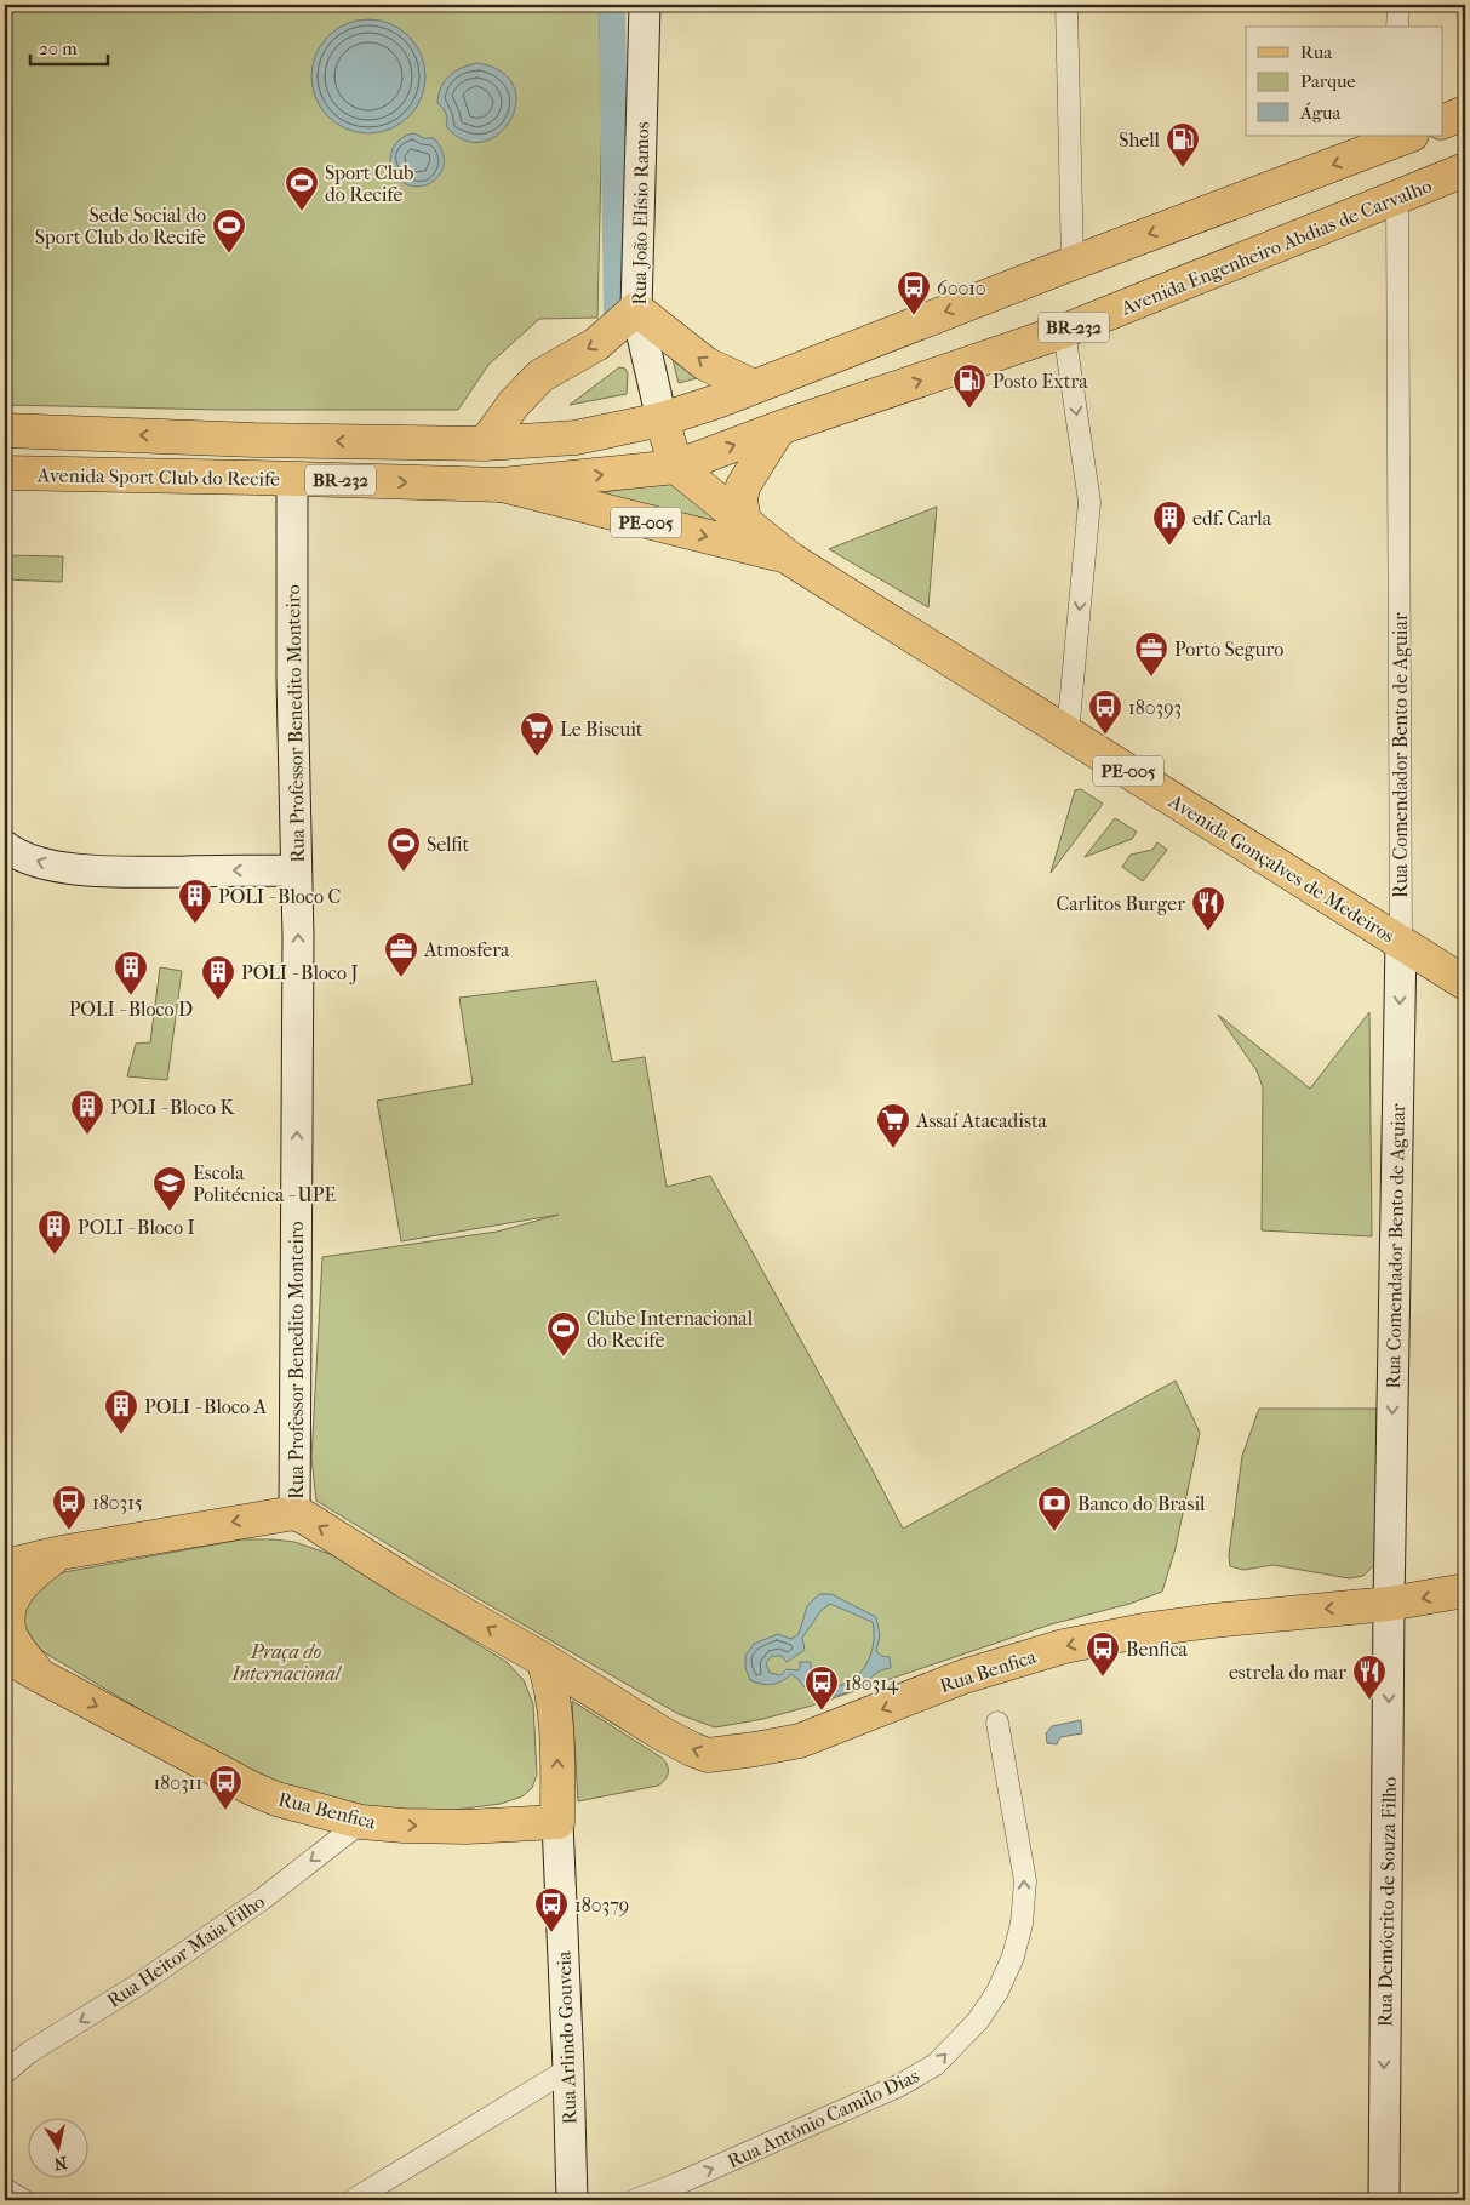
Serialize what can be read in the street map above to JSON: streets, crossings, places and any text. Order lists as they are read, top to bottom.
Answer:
{
  "streets": {
    "main road": [
      "Avenida Engenheiro Abdias de Carvalho",
      "BR-232",
      "Avenida Sport Club do Recife",
      "PE-005",
      "Avenida Gonçalves de Medeiros",
      "Rua Benfica"
    ],
    "street": [
      "Rua João Elísio Ramos",
      "Rua Professor Benedito Monteiro",
      "Rua Comendador Bento de Aguiar",
      "Rua Demócrito de Souza Filho",
      "Rua Heitor Maia Filho",
      "Rua Arlindo Gouveia",
      "Rua Antônio Camilo Dias"
    ]
  },
  "crossings": [
    ["Rua João Elísio Ramos", "BR-232"],
    ["Rua João Elísio Ramos", "Avenida Sport Club do Recife"],
    ["Avenida Engenheiro Abdias de Carvalho", "Avenida Sport Club do Recife"],
    ["Avenida Engenheiro Abdias de Carvalho", "Rua Comendador Bento de Aguiar"],
    ["Avenida Engenheiro Abdias de Carvalho", "Avenida Gonçalves de Medeiros"],
    ["BR-232", "Avenida Sport Club do Recife"],
    ["Avenida Sport Club do Recife", "Rua Professor Benedito Monteiro"],
    ["Avenida Sport Club do Recife", "Avenida Gonçalves de Medeiros"],
    ["Rua Professor Benedito Monteiro", "Rua Benfica"],
    ["Rua Comendador Bento de Aguiar", "Avenida Gonçalves de Medeiros"],
    ["Rua Comendador Bento de Aguiar", "Rua Benfica"],
    ["Rua Comendador Bento de Aguiar", "Rua Demócrito de Souza Filho"],
    ["Rua Benfica", "Rua Demócrito de Souza Filho"],
    ["Rua Benfica", "Rua Heitor Maia Filho"],
    ["Rua Benfica", "Rua Arlindo Gouveia"]
  ],
  "one_way": [
    "Rua Professor Benedito Monteiro",
    "Rua Comendador Bento de Aguiar",
    "Rua Demócrito de Souza Filho",
    "Rua Heitor Maia Filho",
    "Rua Antônio Camilo Dias"
  ],
  "parks": ["Praça do Internacional"],
  "places": {
    "fuel station": ["Shell", "Posto Extra"],
    "sports": [
      "Sport Club do Recife",
      "Sede Social do Sport Club do Recife",
      "Selfit",
      "Clube Internacional do Recife"
    ],
    "bus stop": [
      "60010",
      "180393",
      "180315",
      "Benfica",
      "180314",
      "180311",
      "180379"
    ],
    "building": [
      "edf. Carla",
      "POLI - Bloco C",
      "POLI - Bloco D",
      "POLI - Bloco J",
      "POLI - Bloco K",
      "POLI - Bloco I",
      "POLI - Bloco A"
    ],
    "office": ["Porto Seguro", "Atmosfera"],
    "supermarket": ["Le Biscuit", "Assaí Atacadista"],
    "restaurant": ["Carlitos Burger", "estrela do mar"],
    "school or university": ["Escola Politécnica - UPE"],
    "bank": ["Banco do Brasil"]
  },
  "legend": ["Rua", "Parque", "Água"],
  "scale_bar": "20 m",
  "north": "bottom"
}
